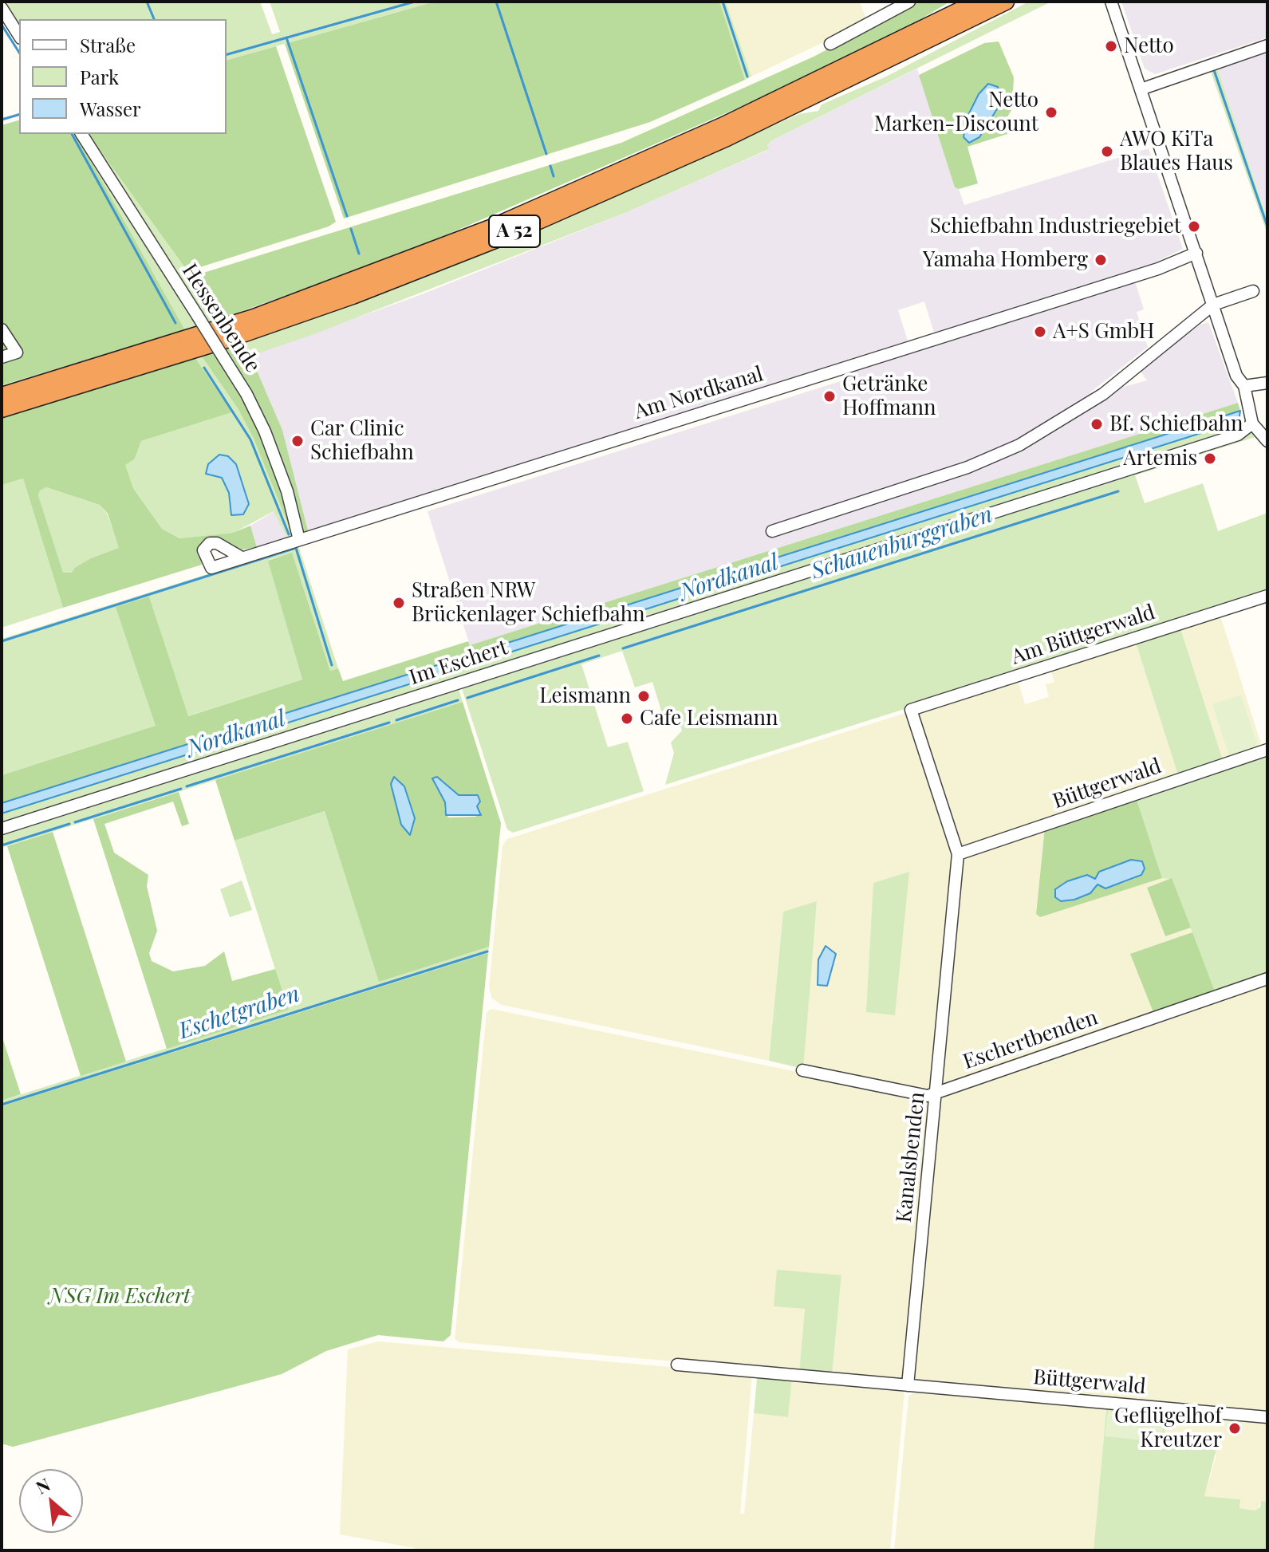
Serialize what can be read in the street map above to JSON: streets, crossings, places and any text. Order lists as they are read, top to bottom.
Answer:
{
  "streets": {
    "highway": ["A 52"],
    "street": [
      "Hessenbende",
      "Am Nordkanal",
      "Am Büttgerwald",
      "Im Eschert",
      "Büttgerwald",
      "Eschertbenden",
      "Kanalsbenden"
    ]
  },
  "crossings": [
    ["Hessenbende", "Am Nordkanal"],
    ["Am Büttgerwald", "Kanalsbenden"],
    ["Büttgerwald", "Kanalsbenden"],
    ["Eschertbenden", "Kanalsbenden"]
  ],
  "water": ["Schauenburggraben", "Nordkanal", "Eschetgraben"],
  "parks": ["NSG Im Eschert"],
  "places": [
    "Netto",
    "Netto Marken-Discount",
    "AWO KiTa Blaues Haus",
    "Schiefbahn Industriegebiet",
    "Yamaha Homberg",
    "A+S GmbH",
    "Getränke Hoffmann",
    "Bf. Schiefbahn",
    "Car Clinic Schiefbahn",
    "Artemis",
    "Straßen NRW Brückenlager Schiefbahn",
    "Leismann",
    "Cafe Leismann",
    "Geflügelhof Kreutzer"
  ],
  "legend": ["Straße", "Park", "Wasser"],
  "north": "top left"
}
